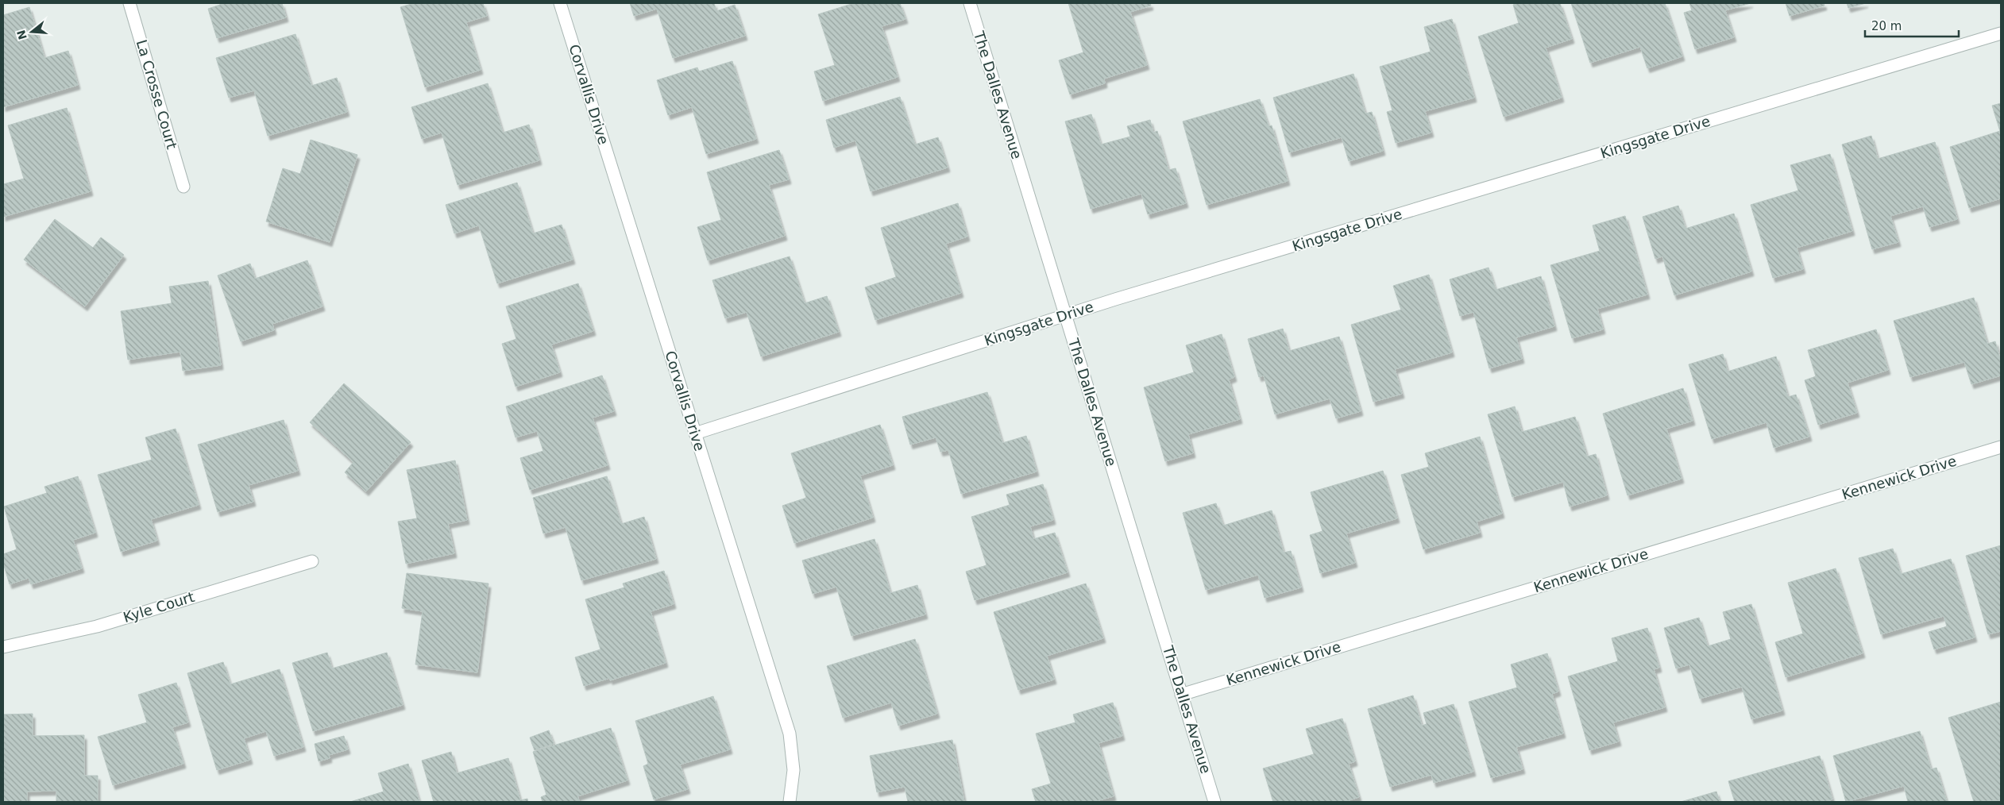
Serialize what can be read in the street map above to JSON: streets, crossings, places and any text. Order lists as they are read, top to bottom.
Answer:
{
  "streets": {
    "street": [
      "La Crosse Court",
      "Corvallis Drive",
      "The Dalles Avenue",
      "Kingsgate Drive",
      "Kennewick Drive",
      "Kyle Court"
    ]
  },
  "crossings": [
    ["Corvallis Drive", "Kingsgate Drive"],
    ["The Dalles Avenue", "Kingsgate Drive"],
    ["The Dalles Avenue", "Kennewick Drive"]
  ],
  "scale_bar": "20 m",
  "north": "left"
}
